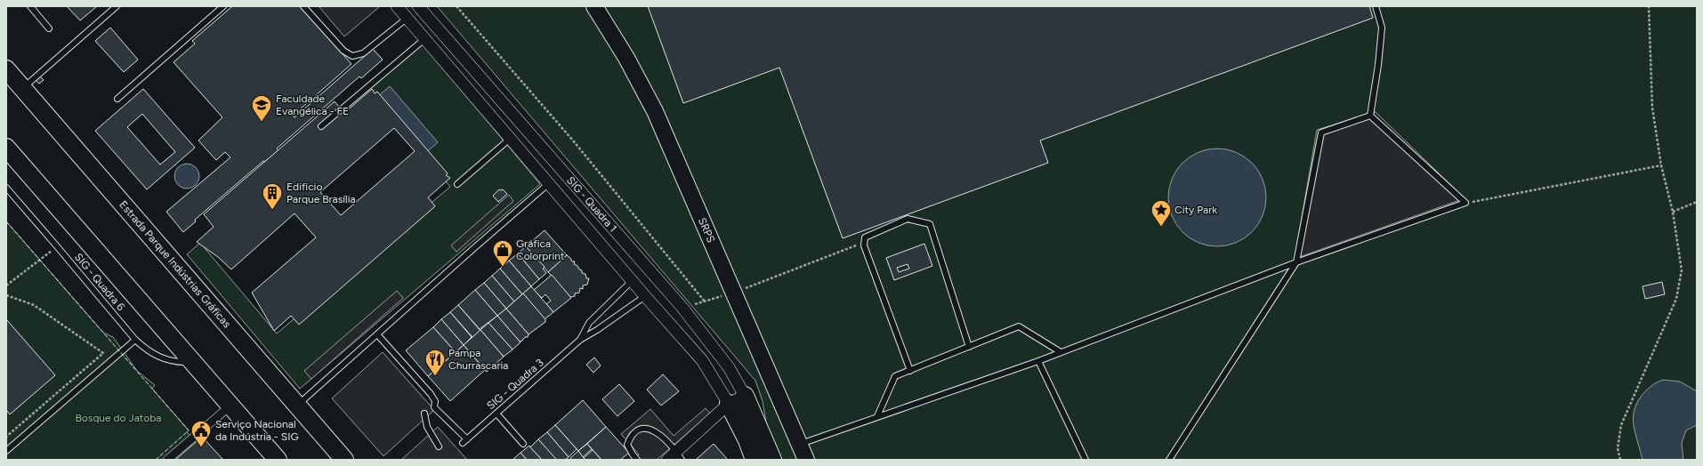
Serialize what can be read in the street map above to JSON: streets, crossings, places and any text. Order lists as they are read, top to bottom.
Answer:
{
  "streets": {
    "main road": ["SRPS", "Estrada Parque Indústrias Gráficas"],
    "street": ["SIG - Quadra 1"],
    "lane": ["SIG - Quadra 6", "SIG - Quadra 3"]
  },
  "crossings": [
    ["SIG - Quadra 1", "SIG - Quadra 3"]
  ],
  "parks": ["Bosque do Jatoba"],
  "places": {
    "school or university": ["Faculdade Evangélica - FE"],
    "building": ["Edifício Parque Brasília"],
    "place": ["City Park"],
    "shop": ["Gráfica Colorprint"],
    "restaurant": ["Pampa Churrascaria"],
    "public building": ["Serviço Nacional da Indústria - SIG"]
  }
}
